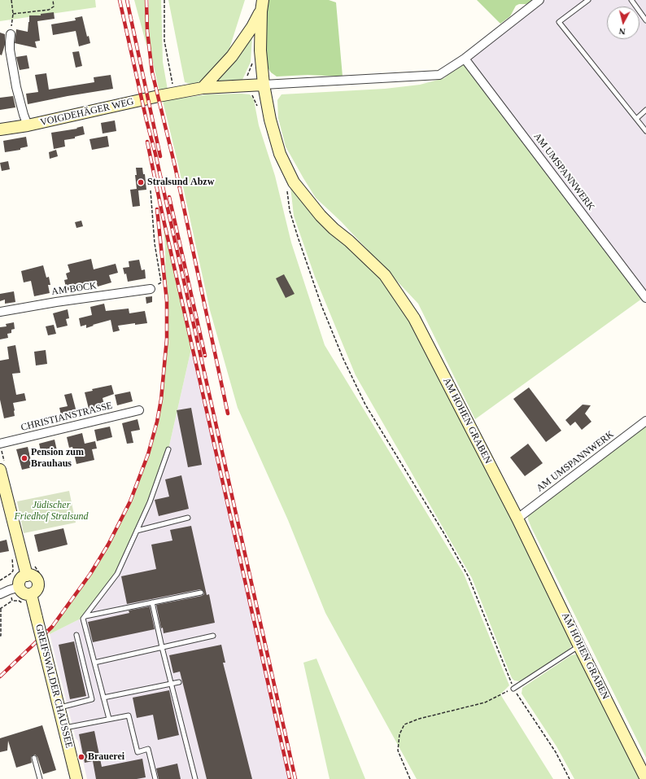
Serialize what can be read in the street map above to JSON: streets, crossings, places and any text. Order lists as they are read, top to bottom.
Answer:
{
  "streets": {
    "street": [
      "VOIGDEHÄGER WEG",
      "AM UMSPANNWERK",
      "AM BOCK",
      "CHRISTIANSTRASSE",
      "AM HOHEN GRABEN",
      "GREIFSWALDER CHAUSSEE"
    ]
  },
  "crossings": [
    ["VOIGDEHÄGER WEG", "AM HOHEN GRABEN"],
    ["AM UMSPANNWERK", "AM HOHEN GRABEN"]
  ],
  "parks": ["Jüdischer Friedhof Stralsund"],
  "places": ["Stralsund Abzw", "Pension zum Brauhaus", "Brauerei"],
  "north": "bottom"
}
